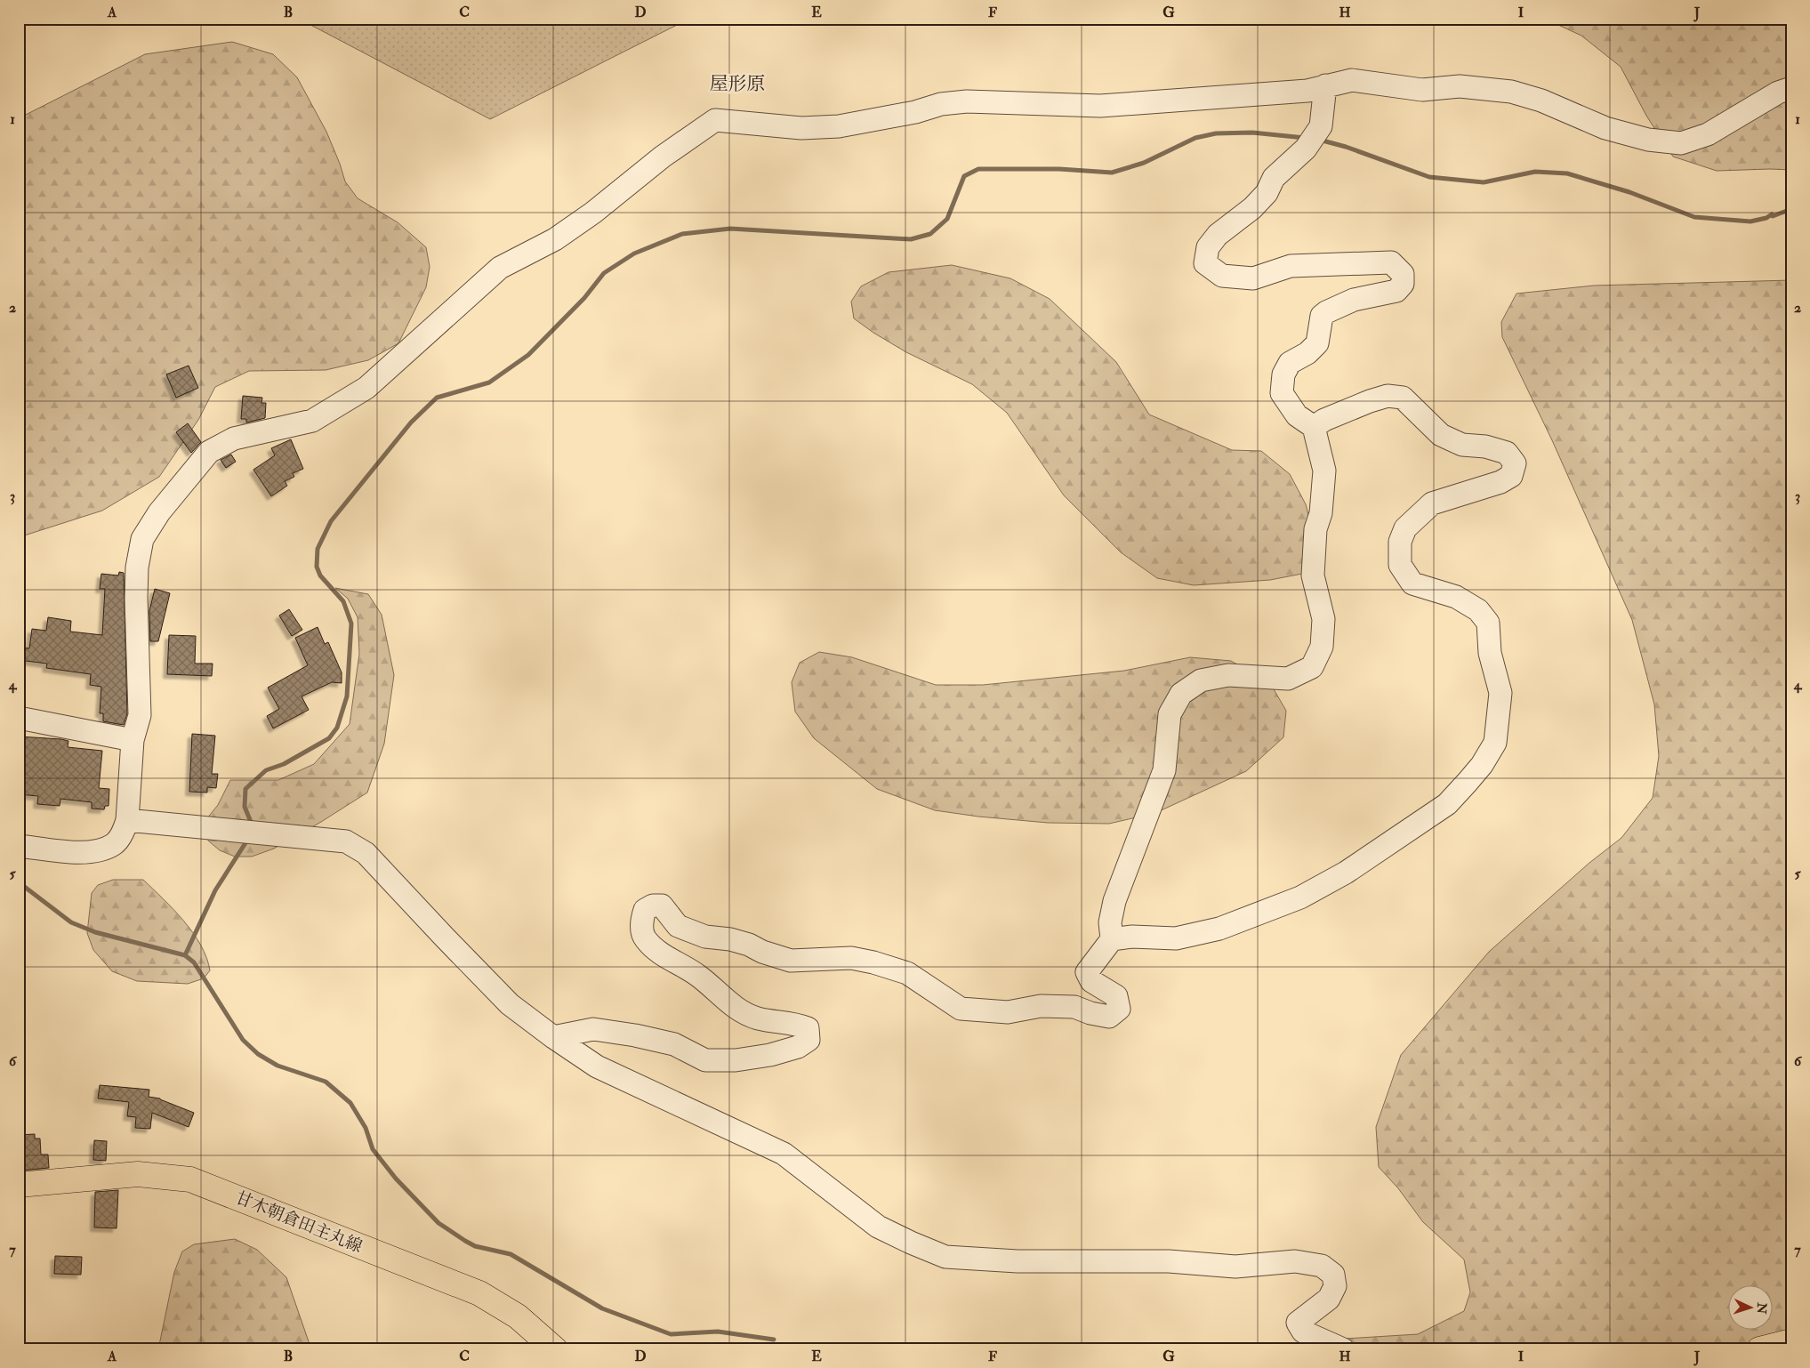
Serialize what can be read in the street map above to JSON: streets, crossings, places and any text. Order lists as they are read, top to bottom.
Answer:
{
  "streets": {
    "main road": ["甘木朝倉田主丸線"]
  },
  "districts": ["屋形原"],
  "north": "right",
  "grid": {
    "columns": [
      "A",
      "B",
      "C",
      "D",
      "E",
      "F",
      "G",
      "H",
      "I",
      "J"
    ],
    "rows": [
      "1",
      "2",
      "3",
      "4",
      "5",
      "6",
      "7"
    ]
  }
}
